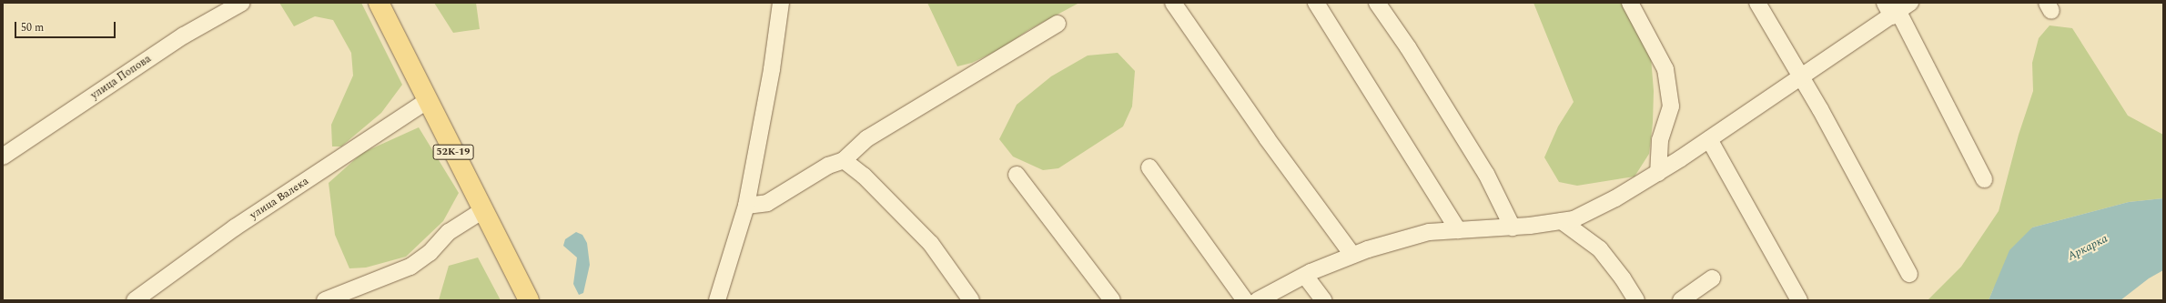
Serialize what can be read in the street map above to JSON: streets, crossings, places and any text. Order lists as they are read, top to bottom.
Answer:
{
  "streets": {
    "main road": ["52К-19"],
    "street": ["улица Попова", "улица Валека"]
  },
  "crossings": [
    ["52К-19", "улица Валека"]
  ],
  "water": ["Аркарка"],
  "scale_bar": "50 m"
}
